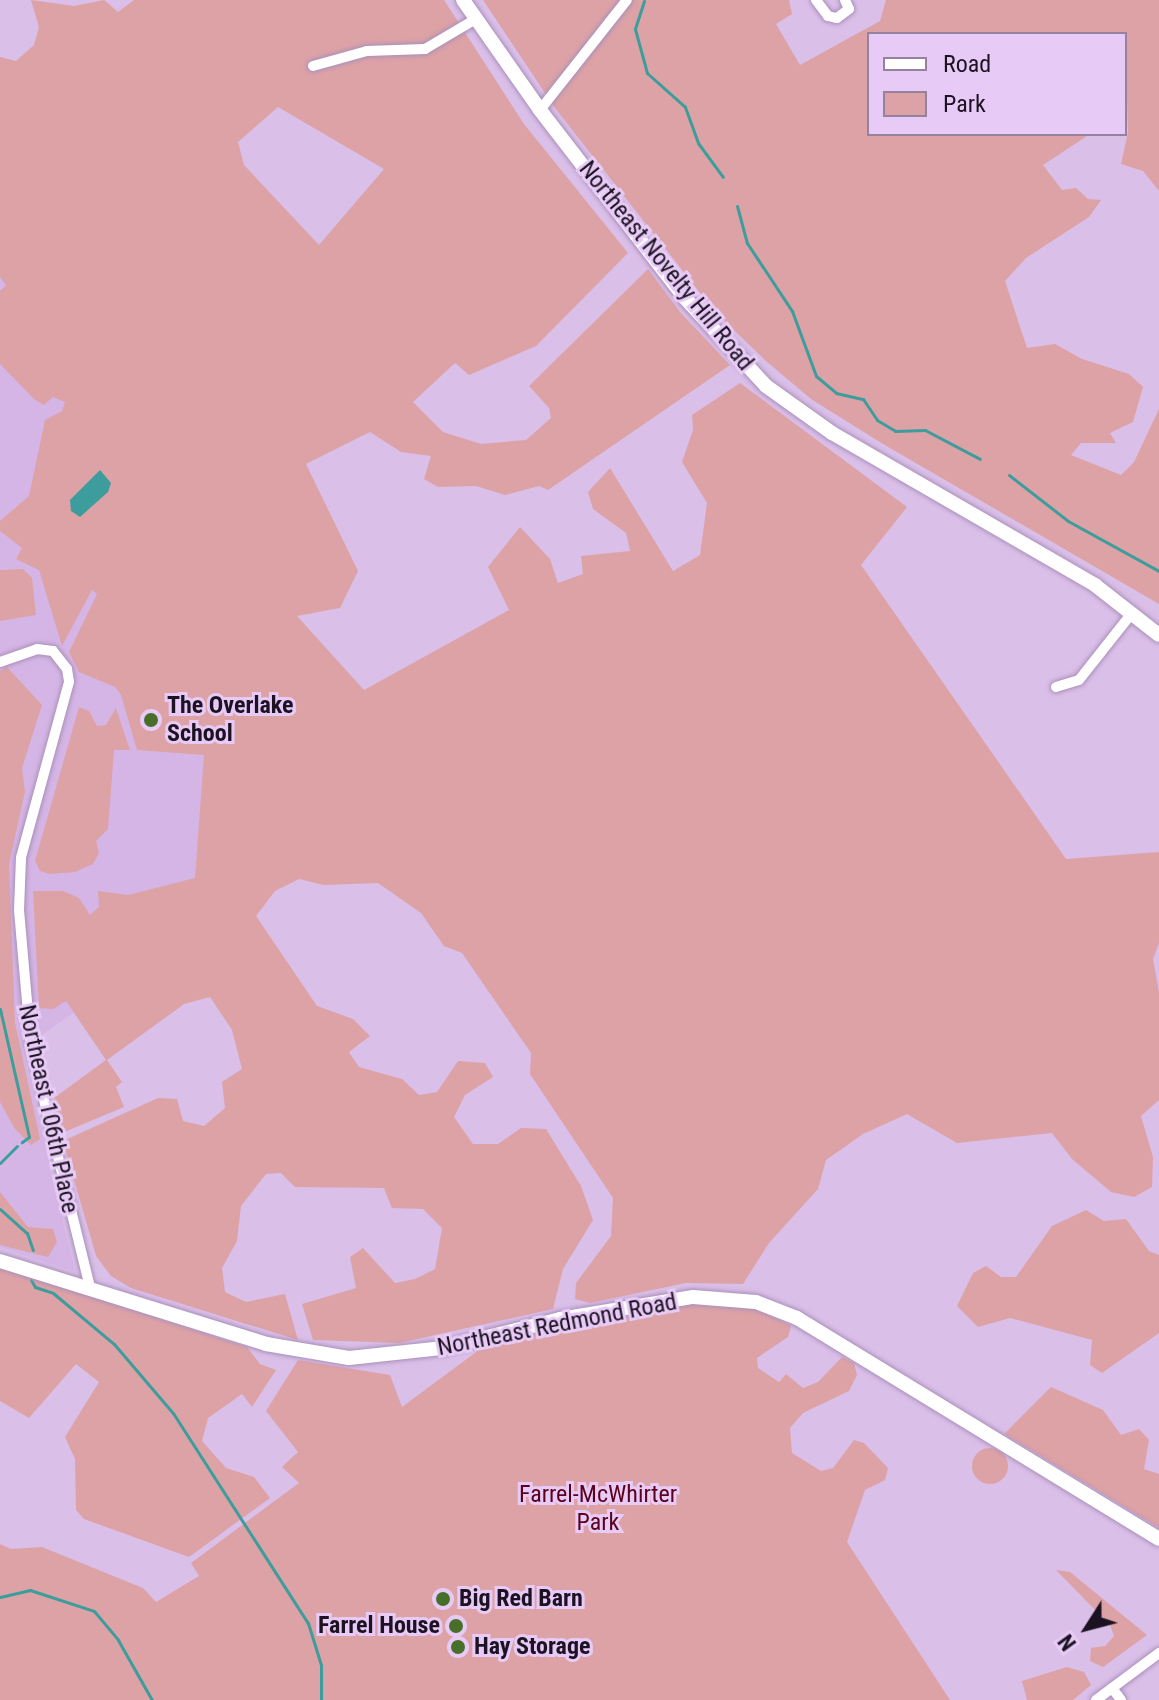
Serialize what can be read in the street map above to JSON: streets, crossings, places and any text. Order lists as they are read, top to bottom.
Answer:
{
  "streets": {
    "street": ["Northeast Novelty Hill Road", "Northeast 106th Place", "Northeast Redmond Road"]
  },
  "crossings": [
    ["Northeast 106th Place", "Northeast Redmond Road"]
  ],
  "parks": ["Farrel-McWhirter Park"],
  "places": [
    "The Overlake School",
    "Big Red Barn",
    "Farrel House",
    "Hay Storage"
  ],
  "legend": ["Road", "Park"],
  "north": "bottom left"
}
